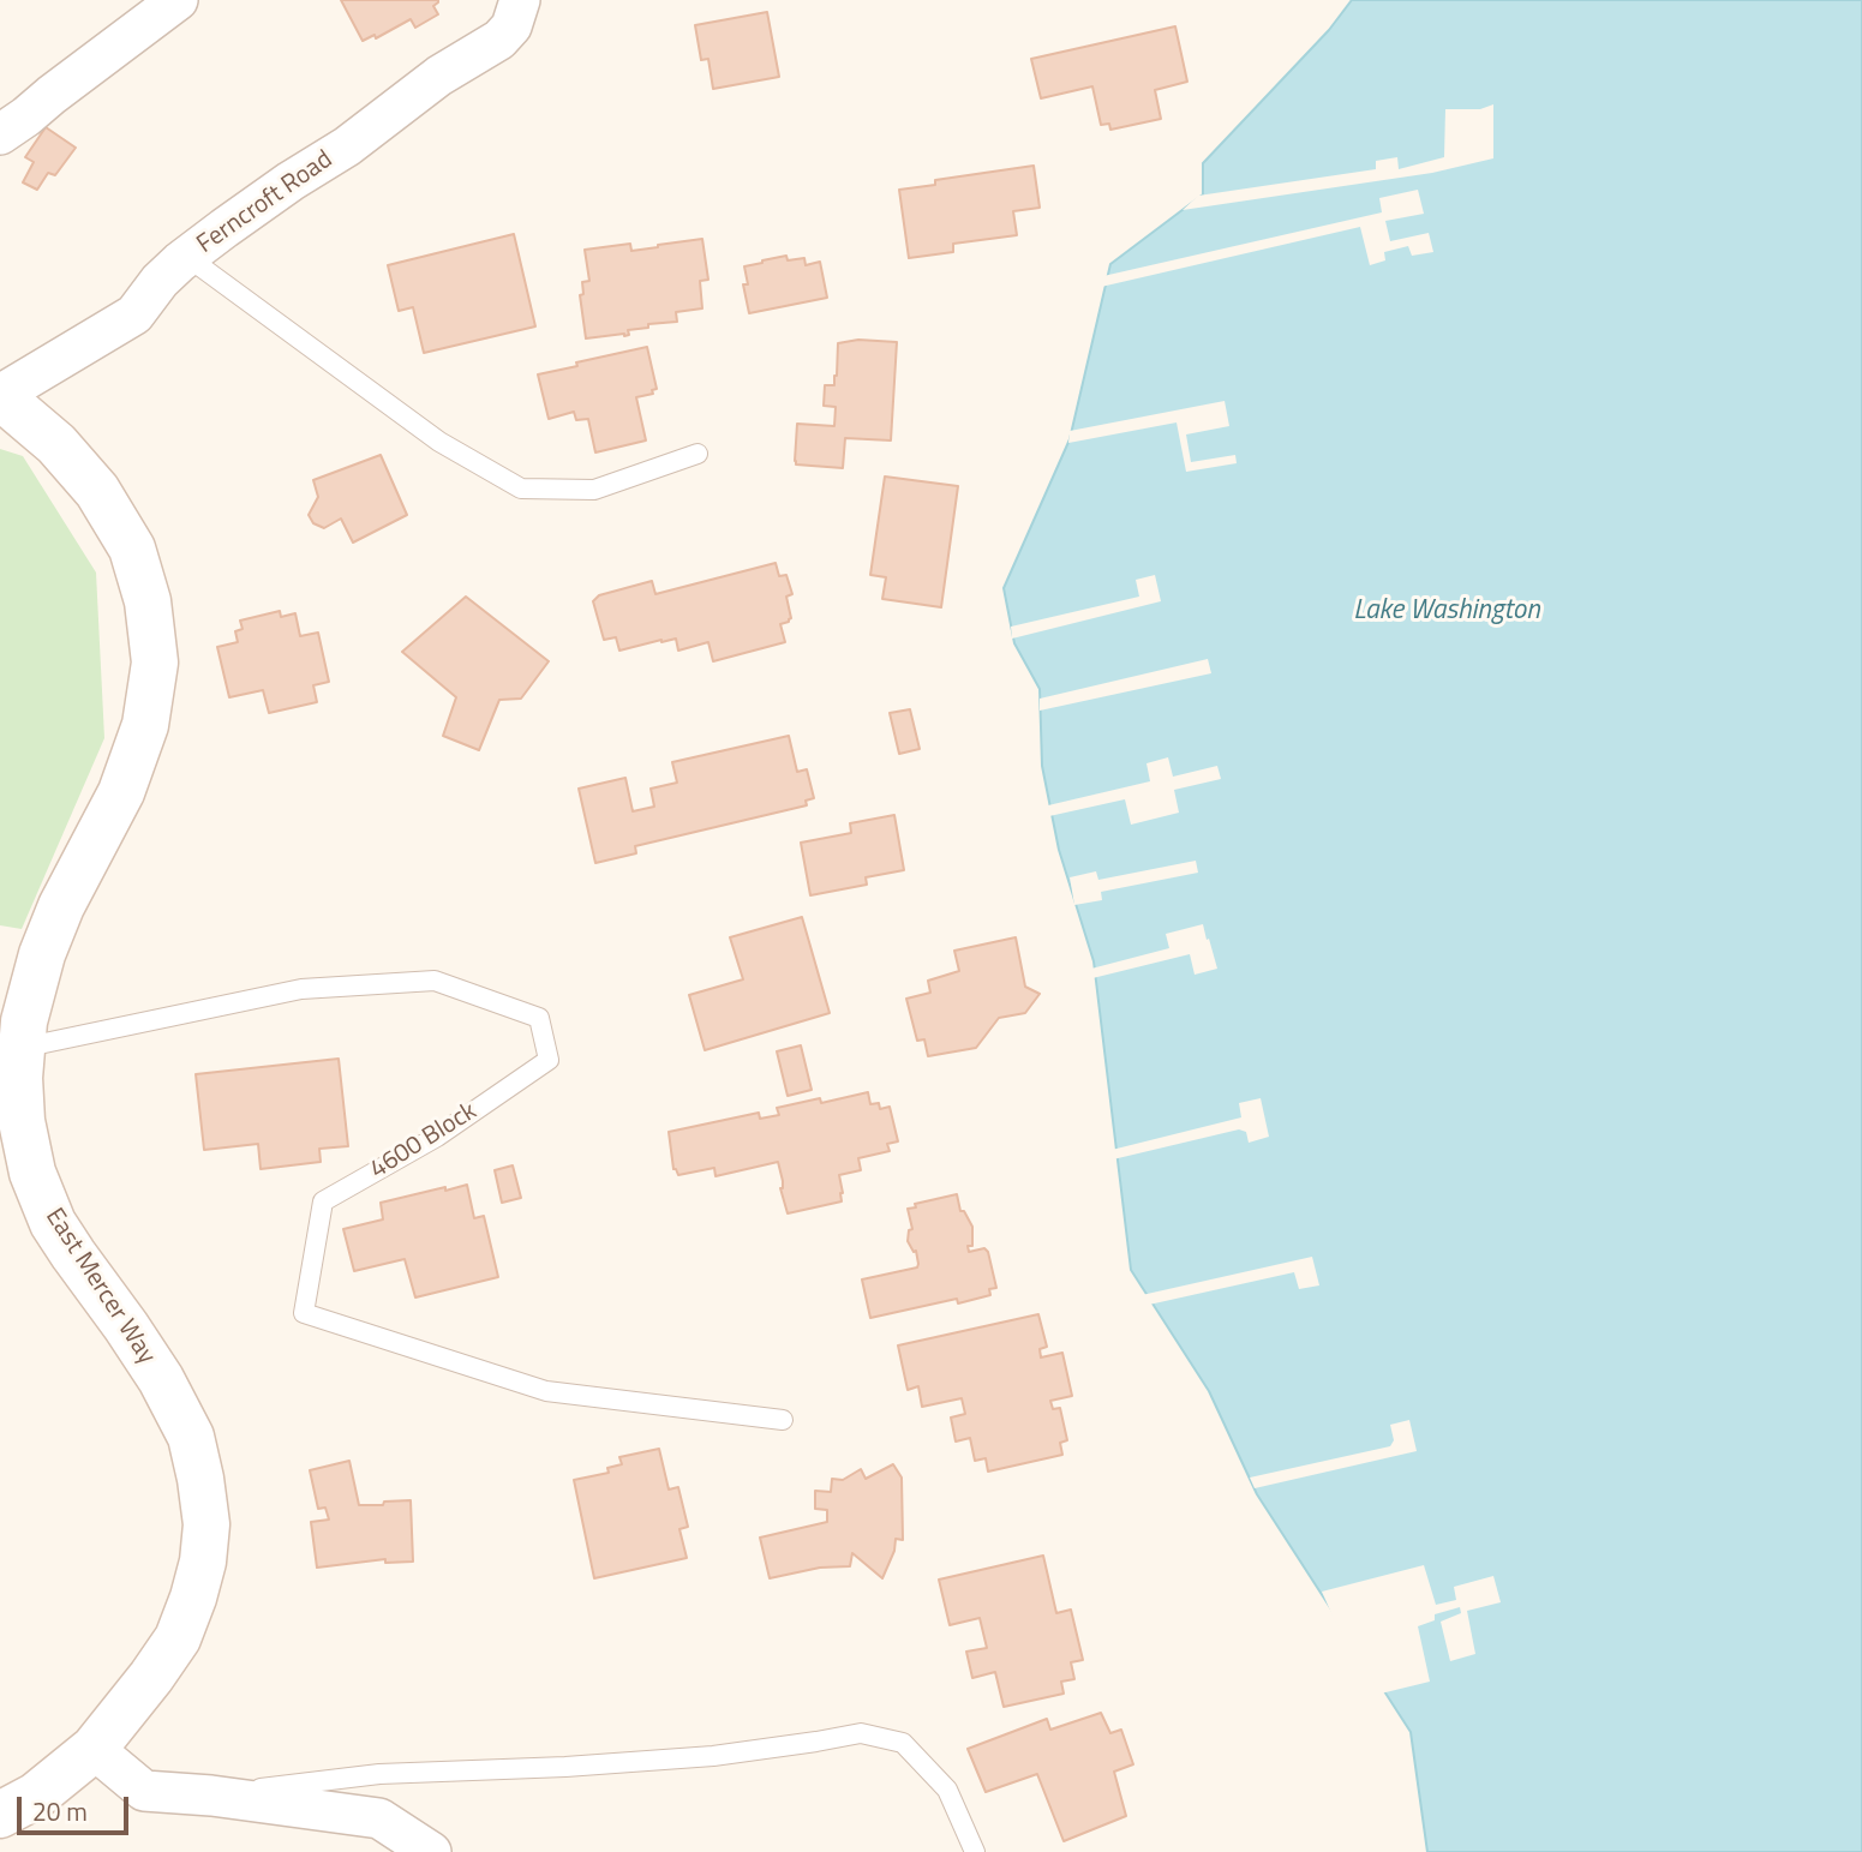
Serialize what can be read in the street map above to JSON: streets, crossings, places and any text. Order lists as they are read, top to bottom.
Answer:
{
  "streets": {
    "street": ["Ferncroft Road", "East Mercer Way"],
    "lane": ["4600 Block"]
  },
  "crossings": [
    ["Ferncroft Road", "East Mercer Way"],
    ["4600 Block", "East Mercer Way"]
  ],
  "water": ["Lake Washington"],
  "scale_bar": "20 m"
}
